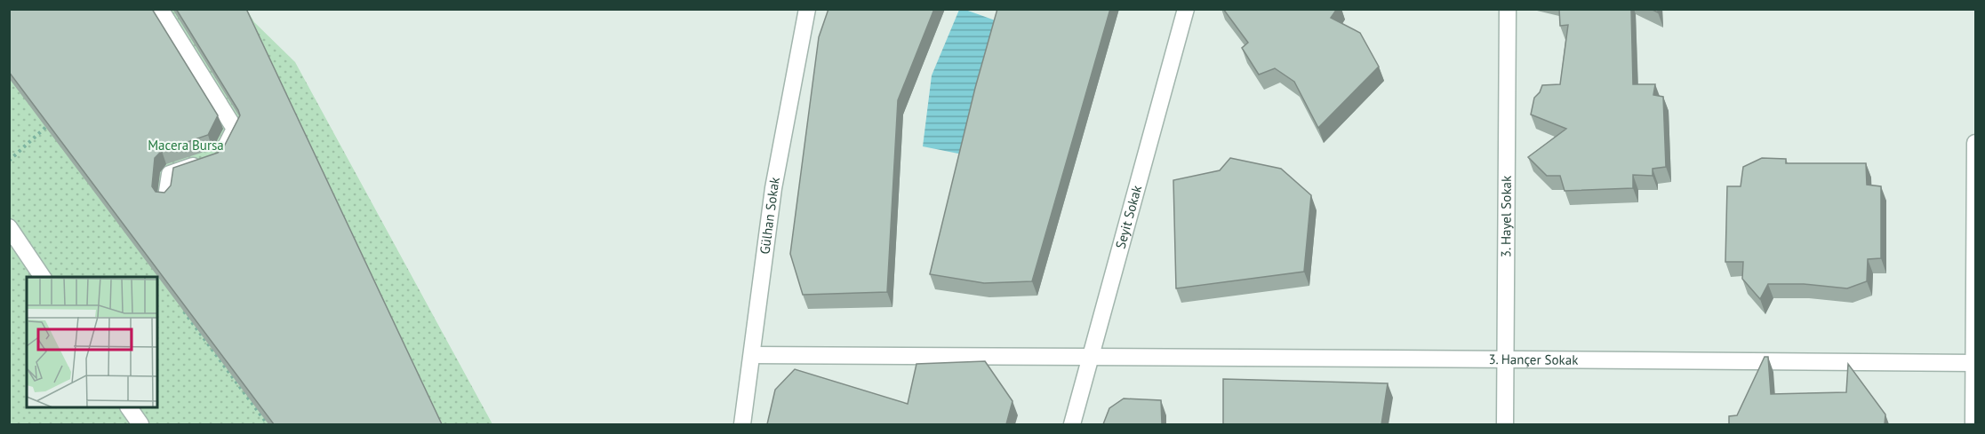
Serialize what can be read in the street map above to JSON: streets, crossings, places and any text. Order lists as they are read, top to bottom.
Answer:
{
  "streets": {
    "street": [
      "Gülhan Sokak",
      "Seyit Sokak",
      "3. Hayel Sokak",
      "3. Hançer Sokak"
    ]
  },
  "crossings": [
    ["Gülhan Sokak", "3. Hançer Sokak"],
    ["Seyit Sokak", "3. Hançer Sokak"],
    ["3. Hayel Sokak", "3. Hançer Sokak"]
  ],
  "parks": ["Macera Bursa"]
}
